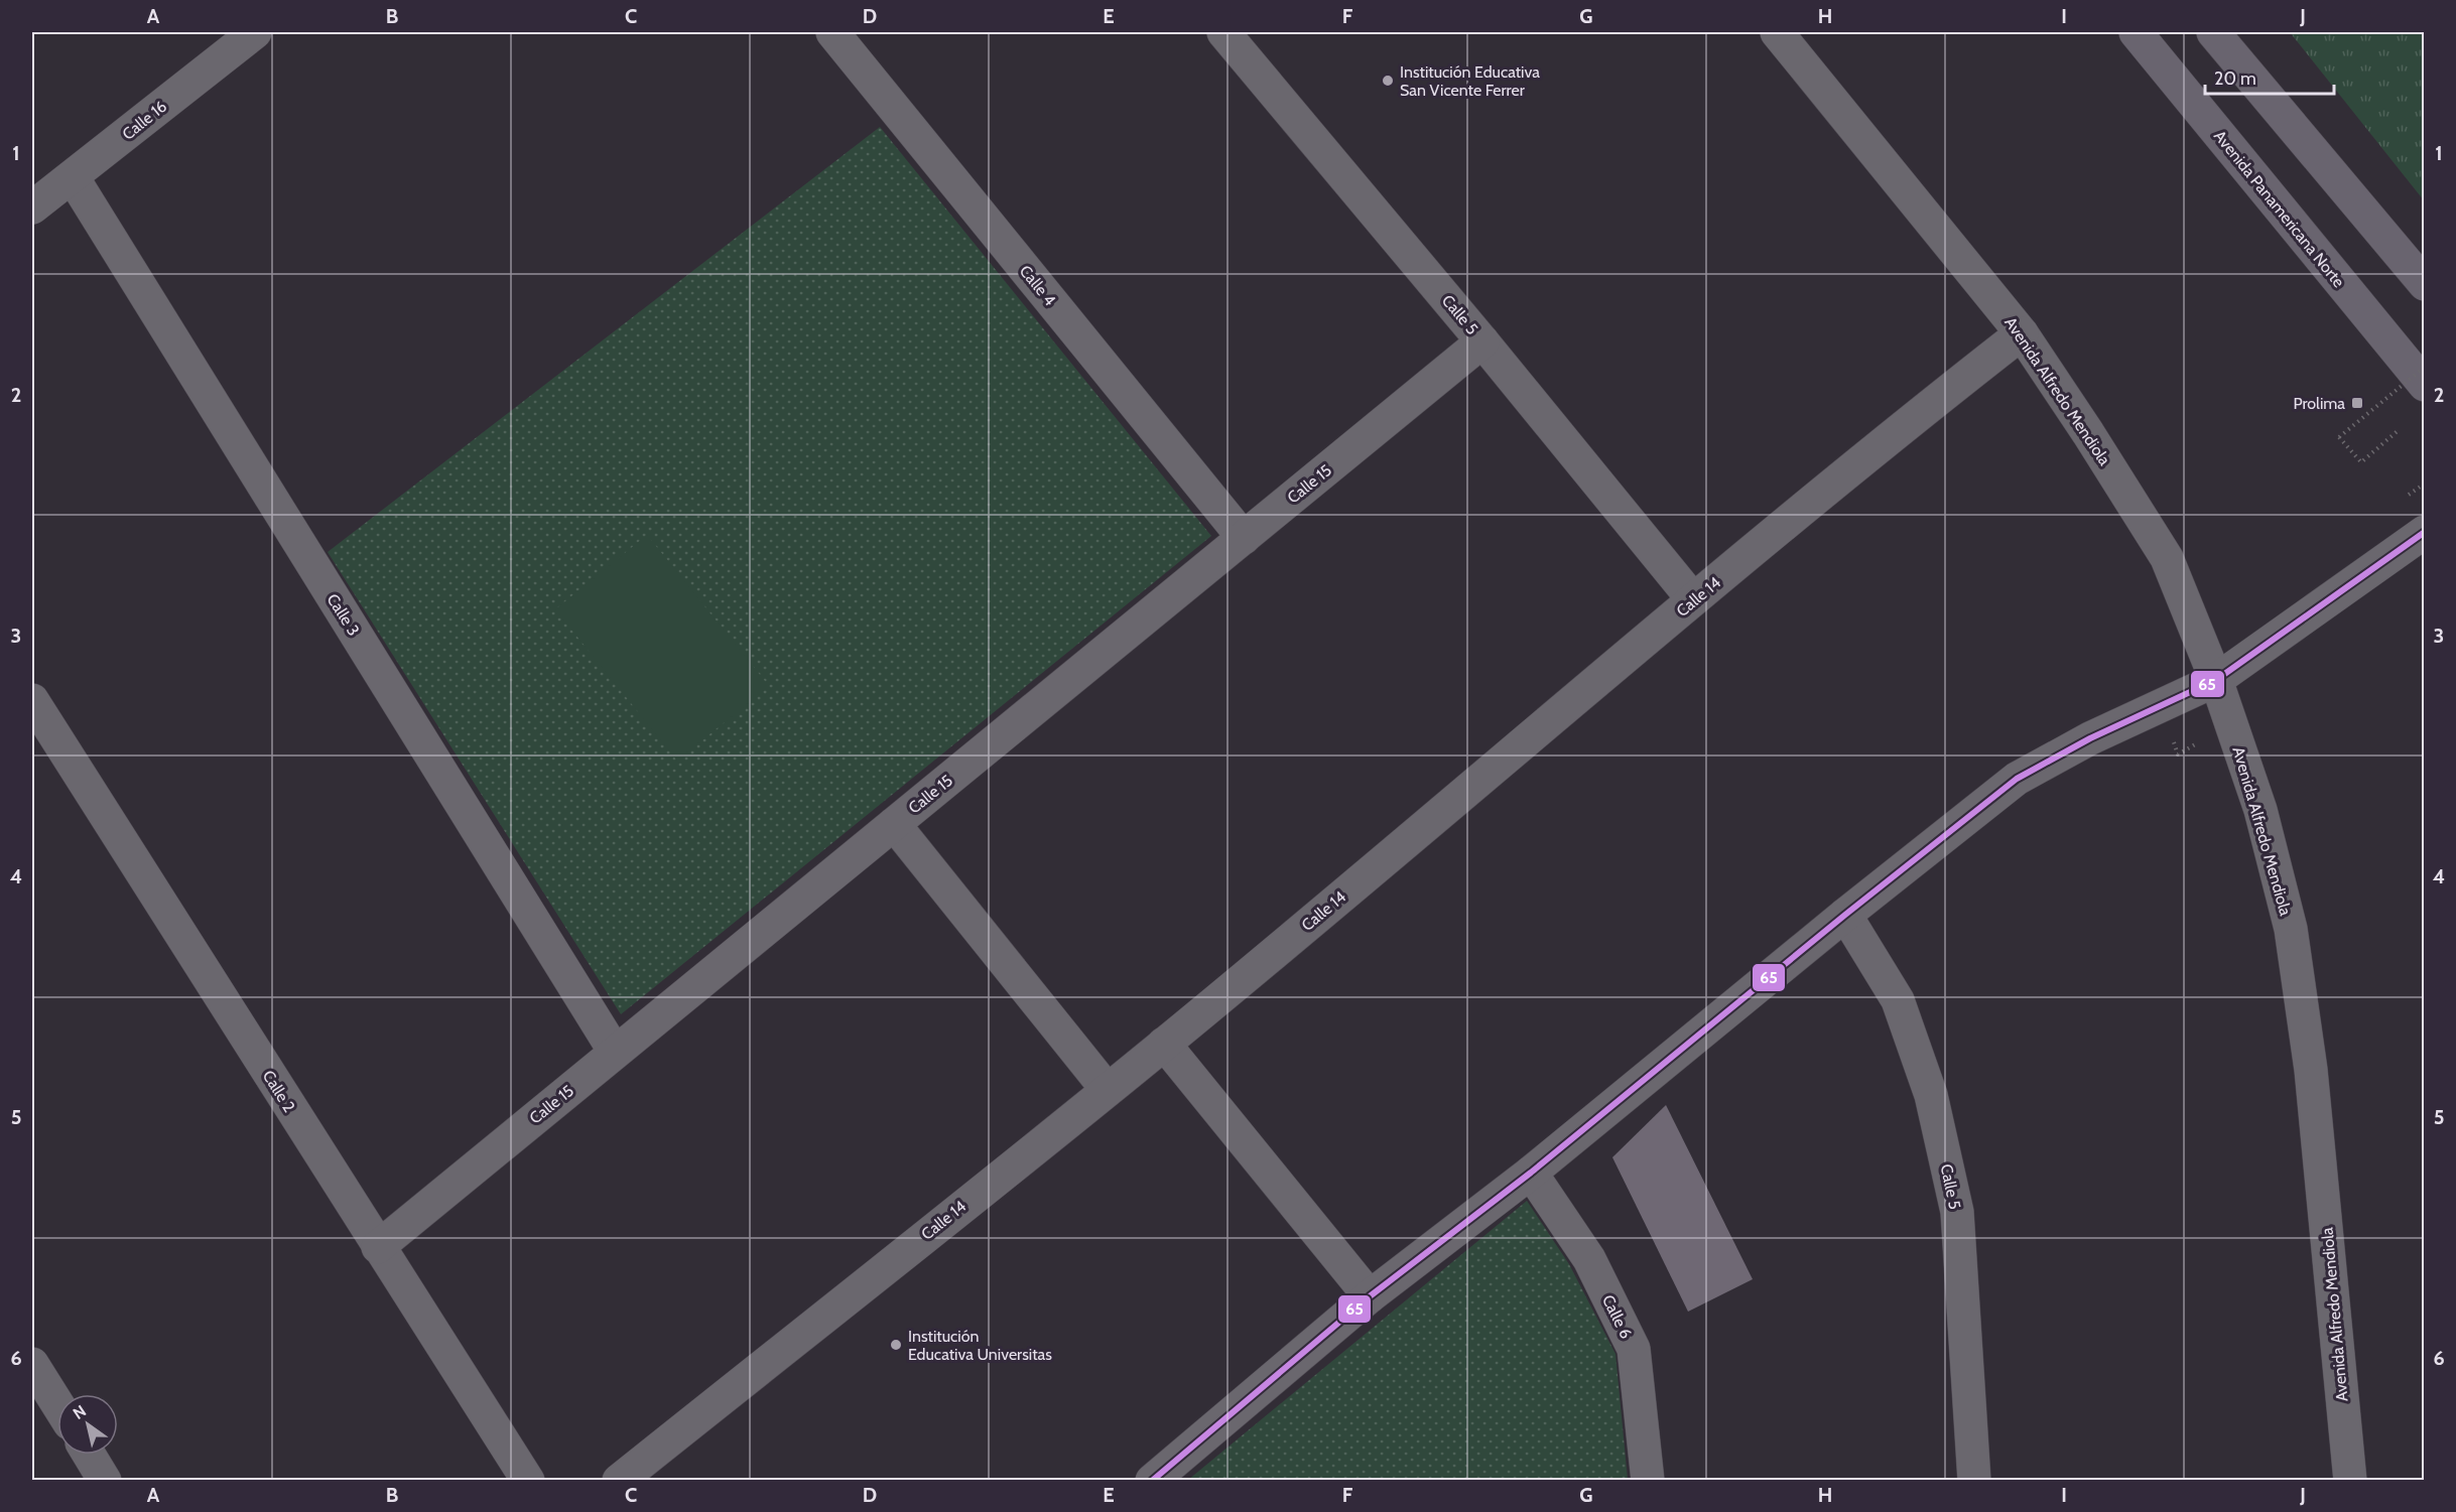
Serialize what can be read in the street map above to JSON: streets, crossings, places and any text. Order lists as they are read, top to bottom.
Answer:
{
  "streets": {
    "highway": ["Avenida Panamericana Norte"],
    "street": [
      "Calle 16",
      "Calle 4",
      "Calle 5",
      "Avenida Alfredo Mendiola",
      "Calle 15",
      "Calle 14",
      "Calle 3",
      "Calle 2",
      "Calle 6"
    ]
  },
  "crossings": [
    ["Calle 16", "Calle 3"],
    ["Calle 4", "Calle 15"],
    ["Calle 5", "Calle 15"],
    ["Calle 5", "Calle 14"],
    ["Avenida Alfredo Mendiola", "Calle 14"],
    ["Calle 15", "Calle 3"],
    ["Calle 15", "Calle 2"]
  ],
  "places": {
    "other": ["Institución Educativa San Vicente Ferrer", "Institución Educativa Universitas"],
    "transit": ["Prolima"]
  },
  "lines": ["transit line 65"],
  "scale_bar": "20 m",
  "north": "top left",
  "grid": {
    "columns": [
      "A",
      "B",
      "C",
      "D",
      "E",
      "F",
      "G",
      "H",
      "I",
      "J"
    ],
    "rows": [
      "1",
      "2",
      "3",
      "4",
      "5",
      "6"
    ]
  }
}
